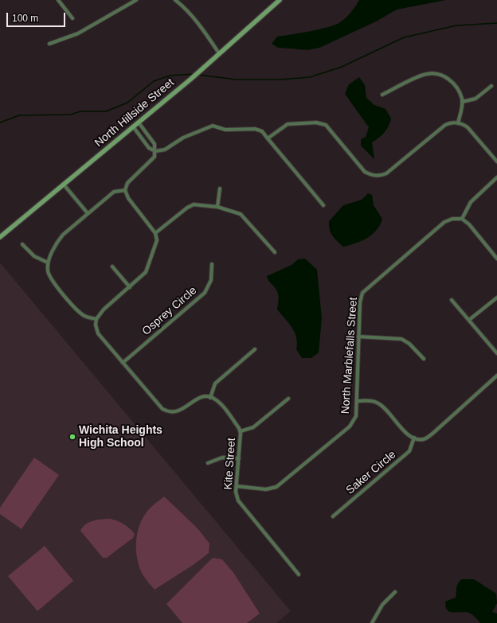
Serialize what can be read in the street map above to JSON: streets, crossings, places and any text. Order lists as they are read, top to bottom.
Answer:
{
  "streets": {
    "main road": ["North Hillside Street"],
    "street": [
      "Osprey Circle",
      "North Marblefalls Street",
      "Kite Street",
      "Saker Circle"
    ]
  },
  "crossings": [
    ["North Marblefalls Street", "Kite Street"]
  ],
  "places": ["Wichita Heights High School"],
  "scale_bar": "100 m"
}
